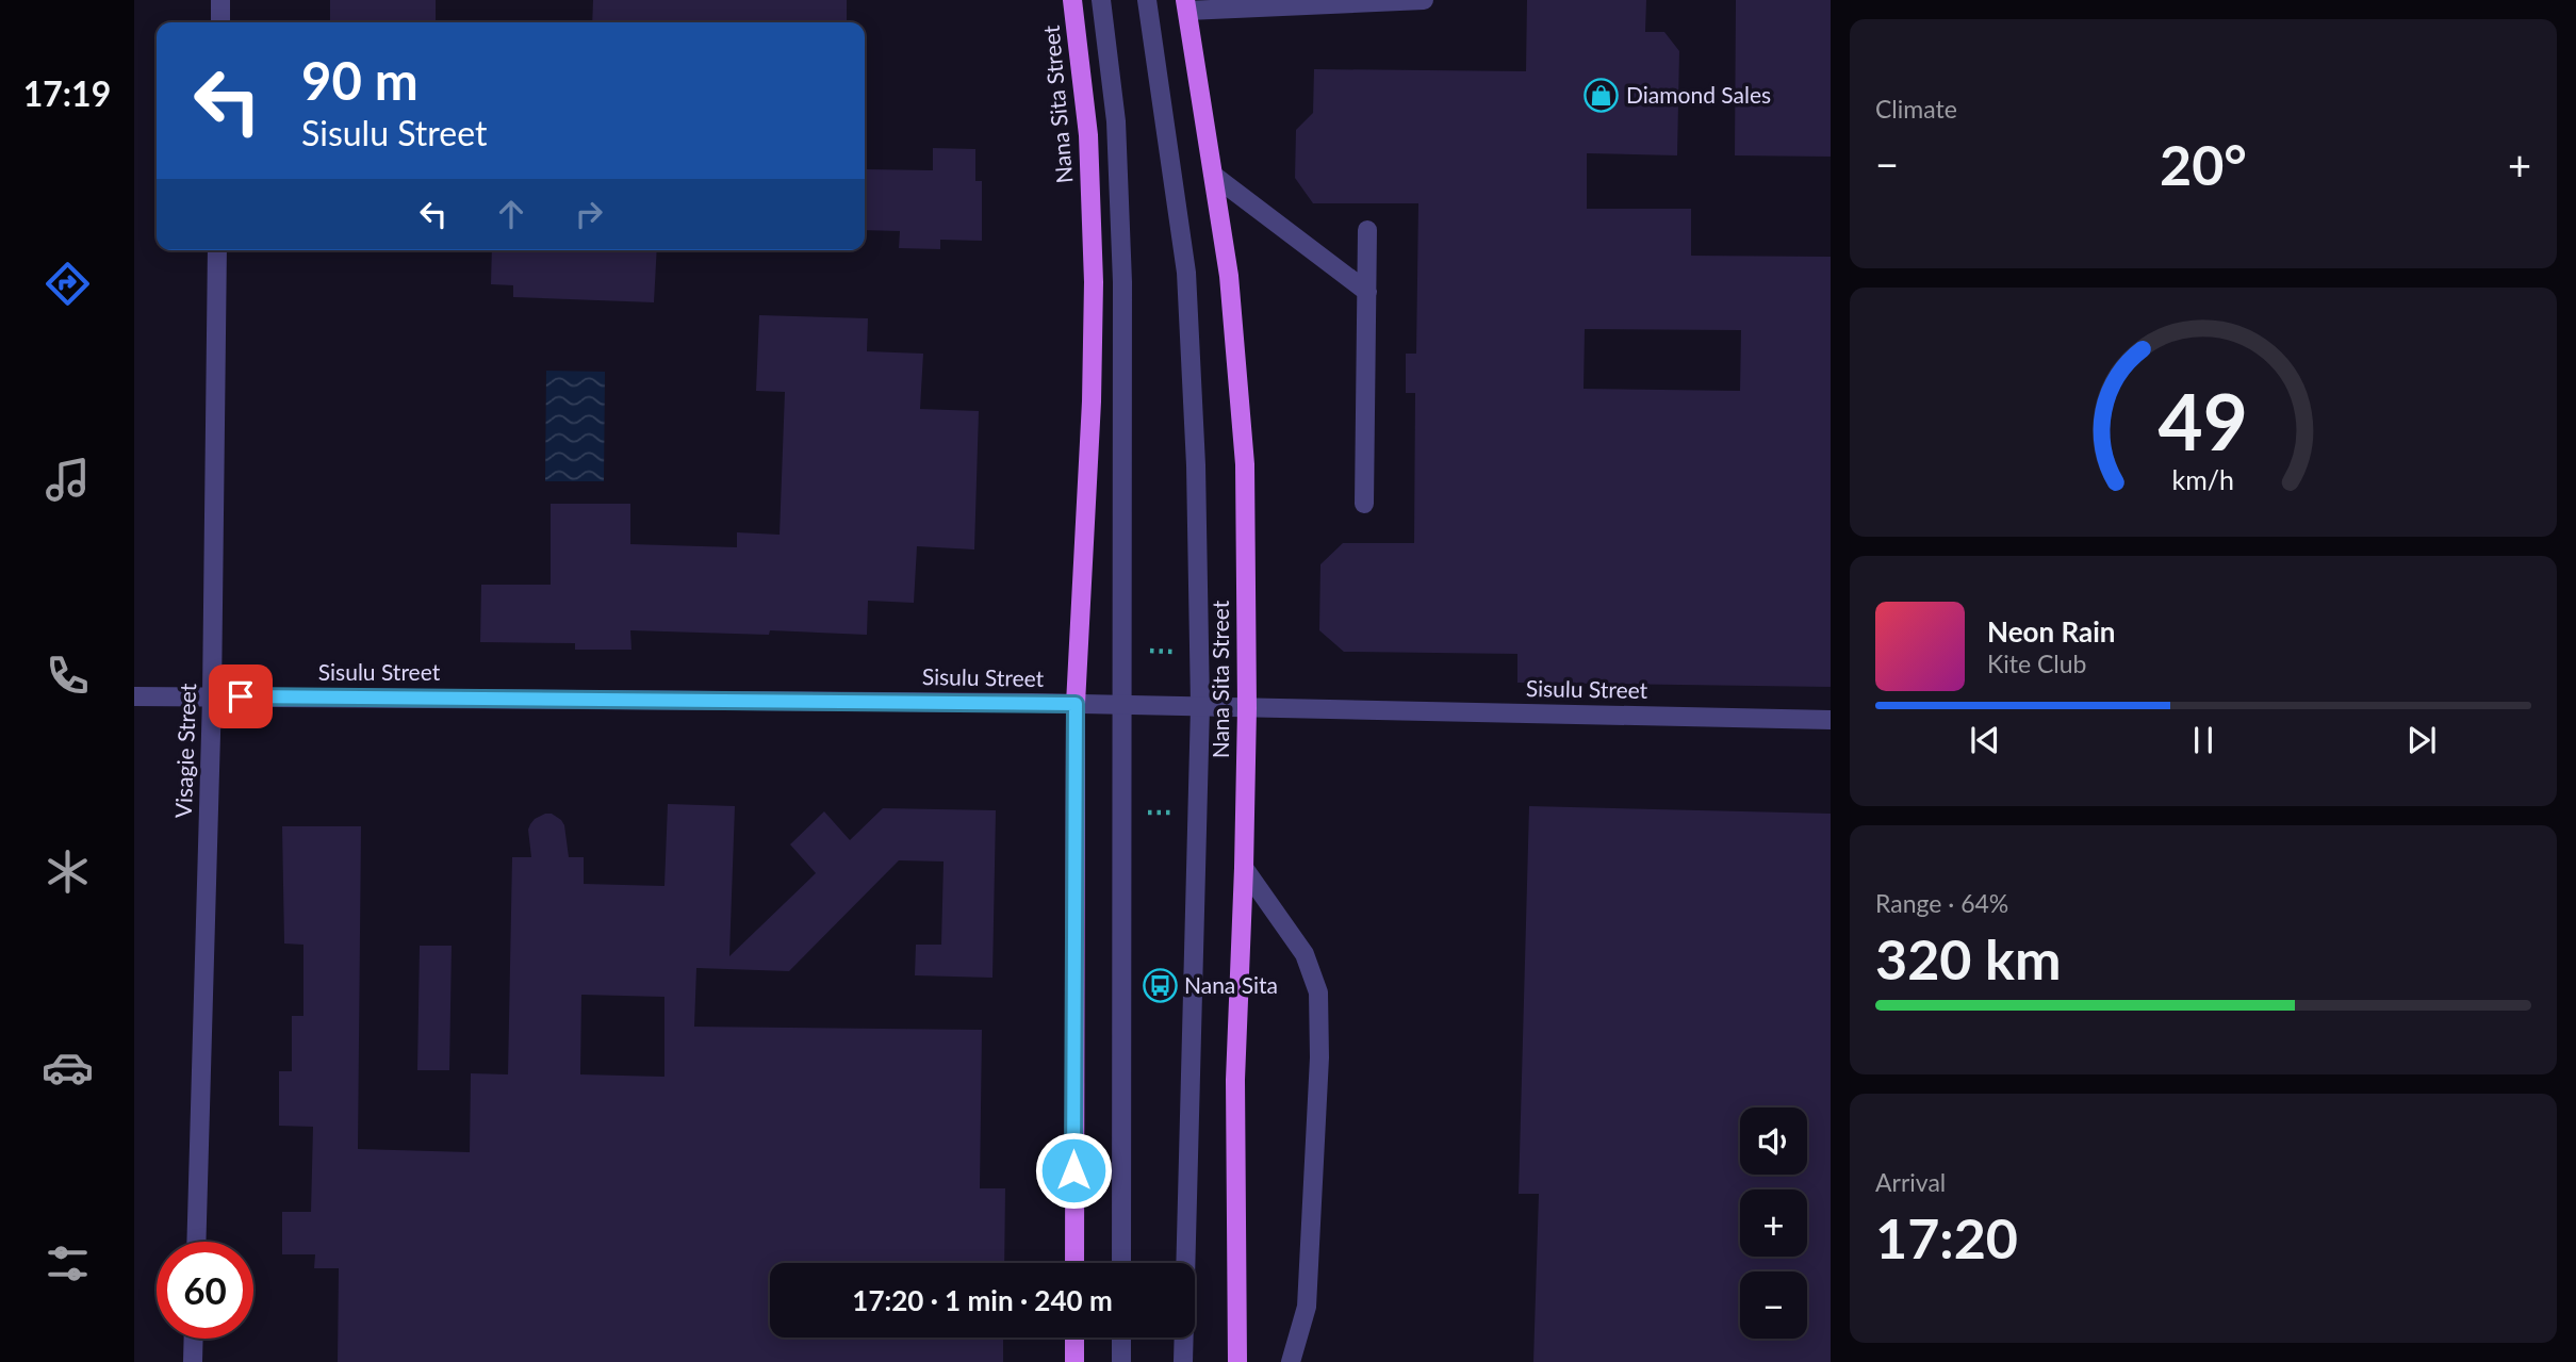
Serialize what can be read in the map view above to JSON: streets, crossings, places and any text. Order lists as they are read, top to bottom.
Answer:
{
  "streets": {
    "main road": ["Nana Sita Street"],
    "street": ["Sisulu Street", "Visagie Street"]
  },
  "crossings": [
    ["Nana Sita Street", "Sisulu Street"],
    ["Sisulu Street", "Visagie Street"]
  ],
  "places": {
    "shop": ["Diamond Sales"],
    "bus stop": ["Nana Sita"]
  },
  "page": {
    "tabs": "17:19",
    "tile": [
      "Climate",
      ["Range · 64%", "320 km"],
      ["Arrival", "17:20"]
    ],
    "turn": ["90 m", "Sisulu Street"],
    "heat": ["−", "20°", "+"],
    "song": ["Neon Rain", "Kite Club"],
    "map_buttons": ["+", "−"],
    "limit": "60",
    "trip": "17:20 · 1 min · 240 m",
    "gauge": ["49", "km/h"]
  }
}
